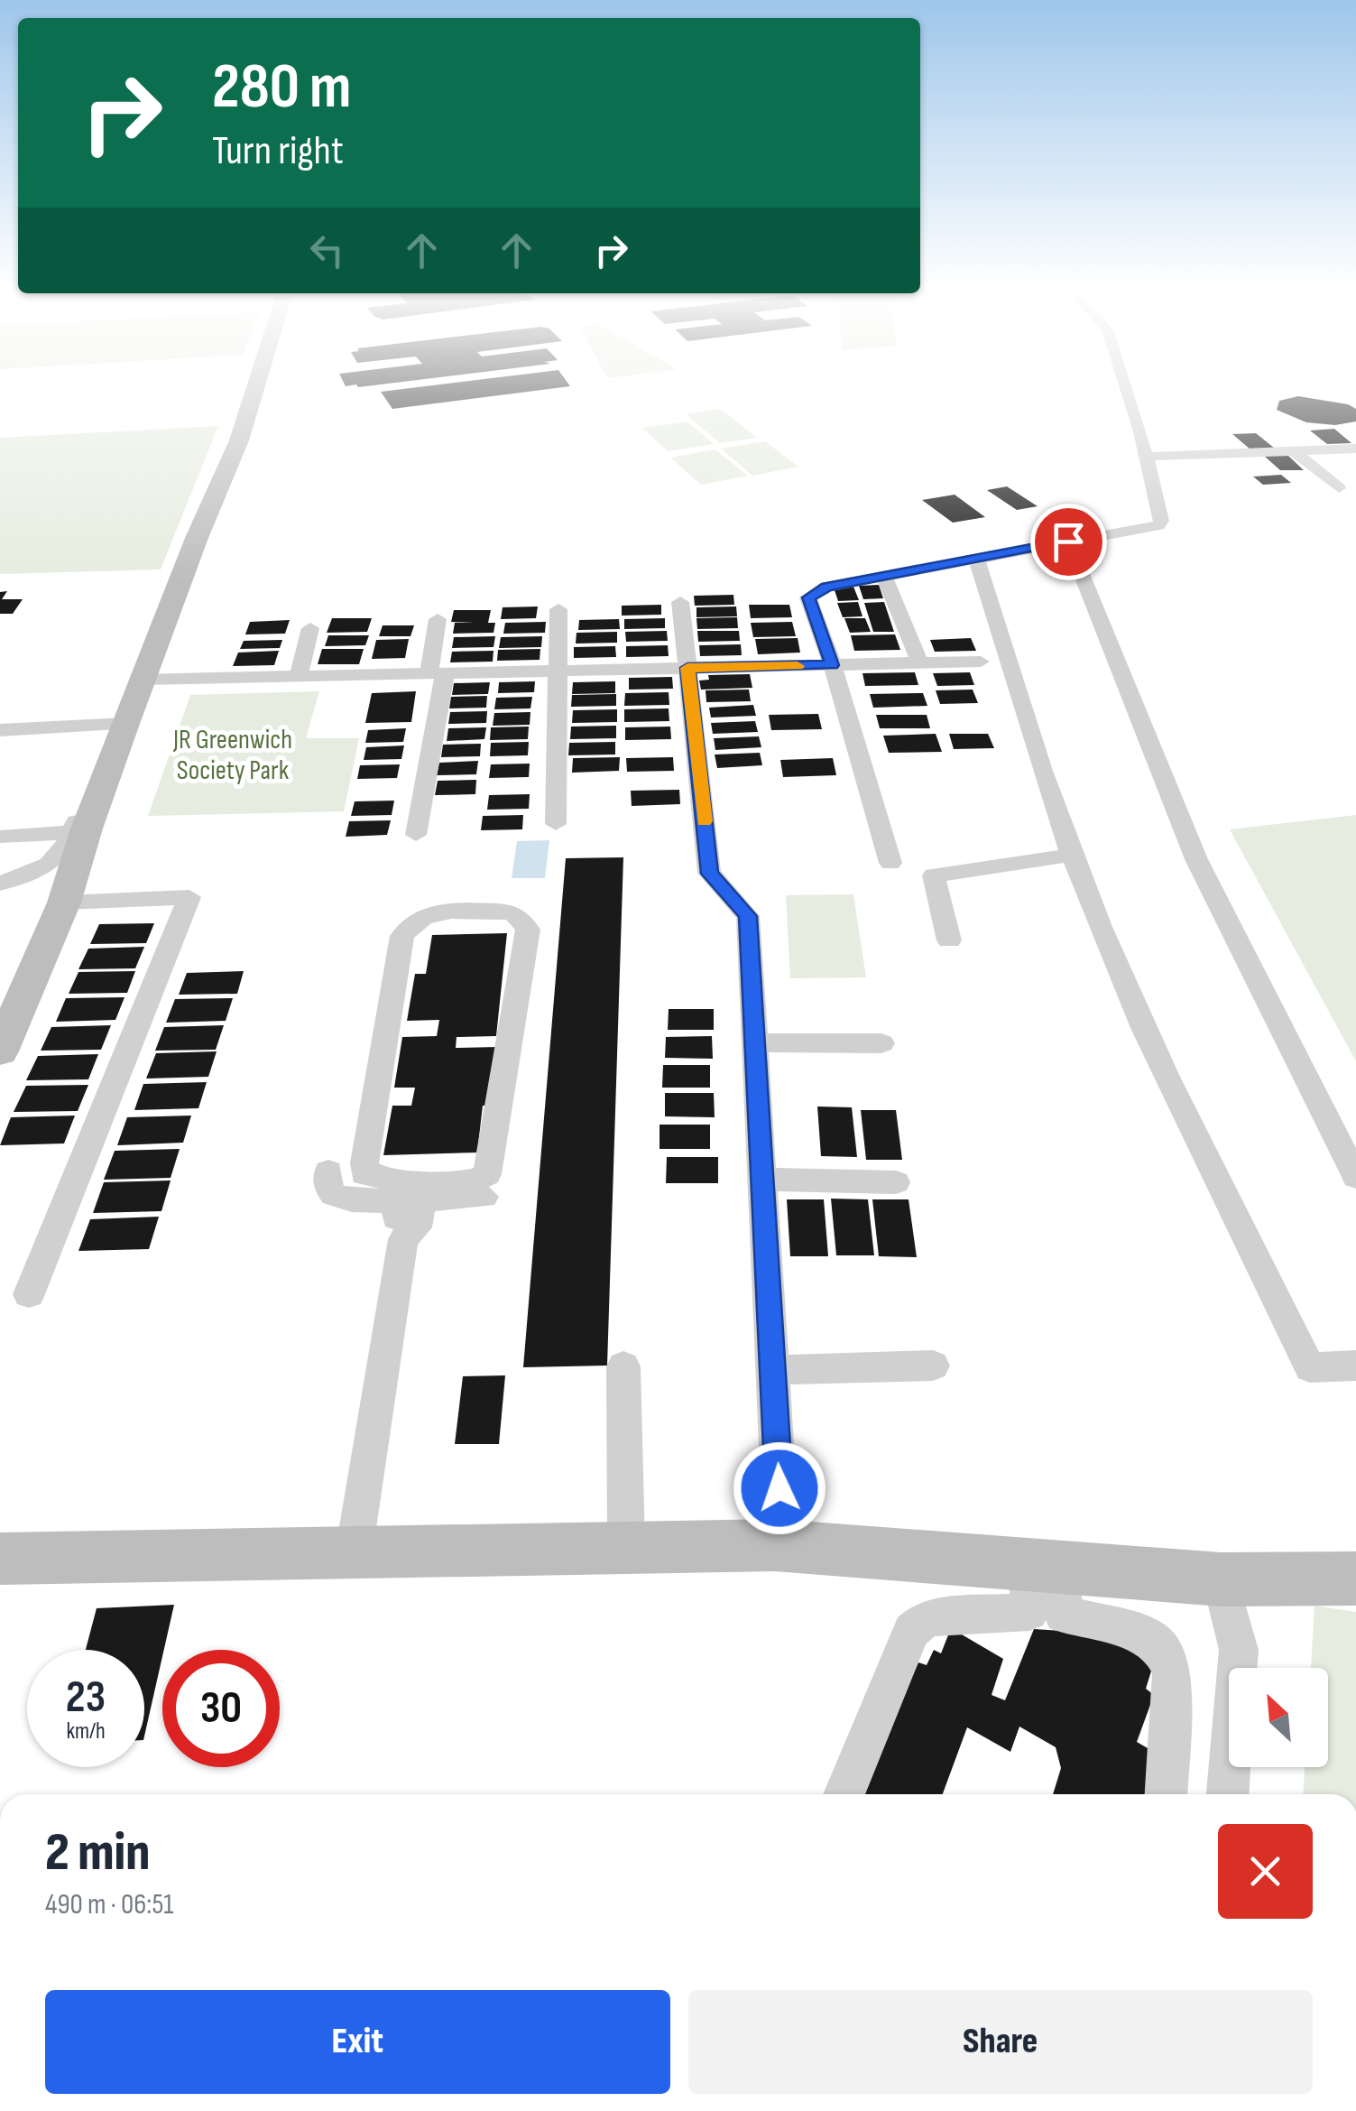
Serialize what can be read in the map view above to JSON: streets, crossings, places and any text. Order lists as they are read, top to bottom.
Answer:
{
  "parks": ["JR Greenwich Society Park"],
  "north": "top left",
  "page": {
    "turn": ["280 m", "Turn right"],
    "speed": "23 km/h",
    "limit": "30",
    "heading": ["2 min", "490 m · 06:51"],
    "buttons": ["Exit", "Share"]
  }
}
